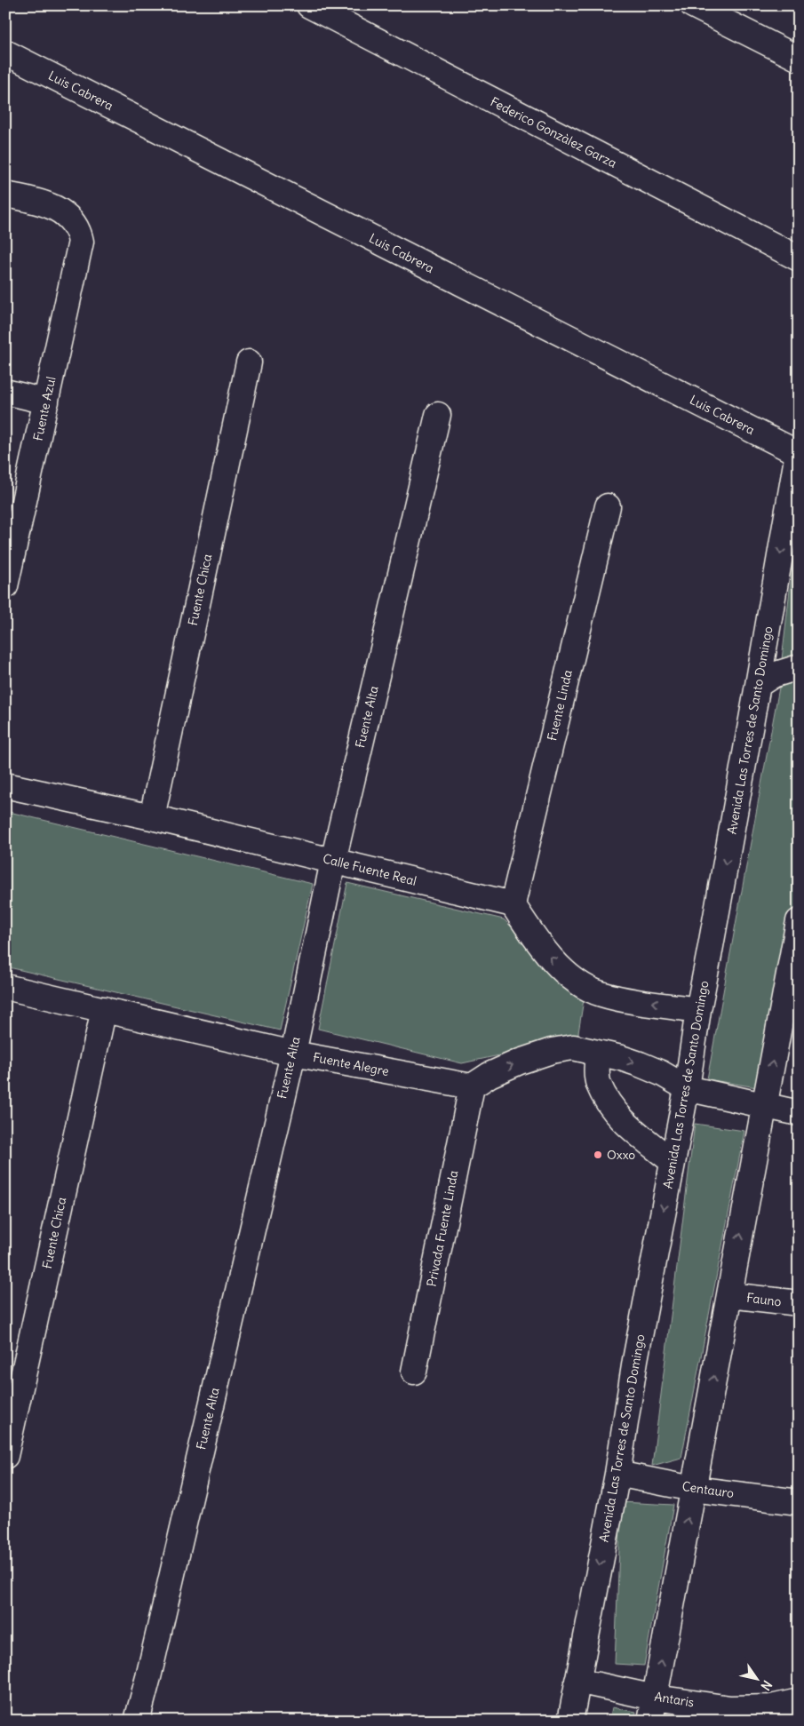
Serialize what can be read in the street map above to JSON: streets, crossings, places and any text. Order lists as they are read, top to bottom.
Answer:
{
  "streets": {
    "street": [
      "Luis Cabrera",
      "Federico Gonzàlez Garza",
      "Fuente Azul",
      "Fuente Chica",
      "Fuente Linda",
      "Fuente Alta",
      "Avenida Las Torres de Santo Domingo",
      "Calle Fuente Real",
      "Fuente Alegre",
      "Privada Fuente Linda",
      "Fauno",
      "Centauro",
      "Antaris"
    ]
  },
  "crossings": [
    ["Luis Cabrera", "Avenida Las Torres de Santo Domingo"],
    ["Fuente Chica", "Calle Fuente Real"],
    ["Fuente Chica", "Fuente Alegre"],
    ["Fuente Linda", "Calle Fuente Real"],
    ["Fuente Alta", "Calle Fuente Real"],
    ["Fuente Alta", "Fuente Alegre"],
    ["Avenida Las Torres de Santo Domingo", "Centauro"],
    ["Avenida Las Torres de Santo Domingo", "Antaris"],
    ["Fuente Alegre", "Privada Fuente Linda"]
  ],
  "places": ["Oxxo"],
  "north": "bottom right"
}
